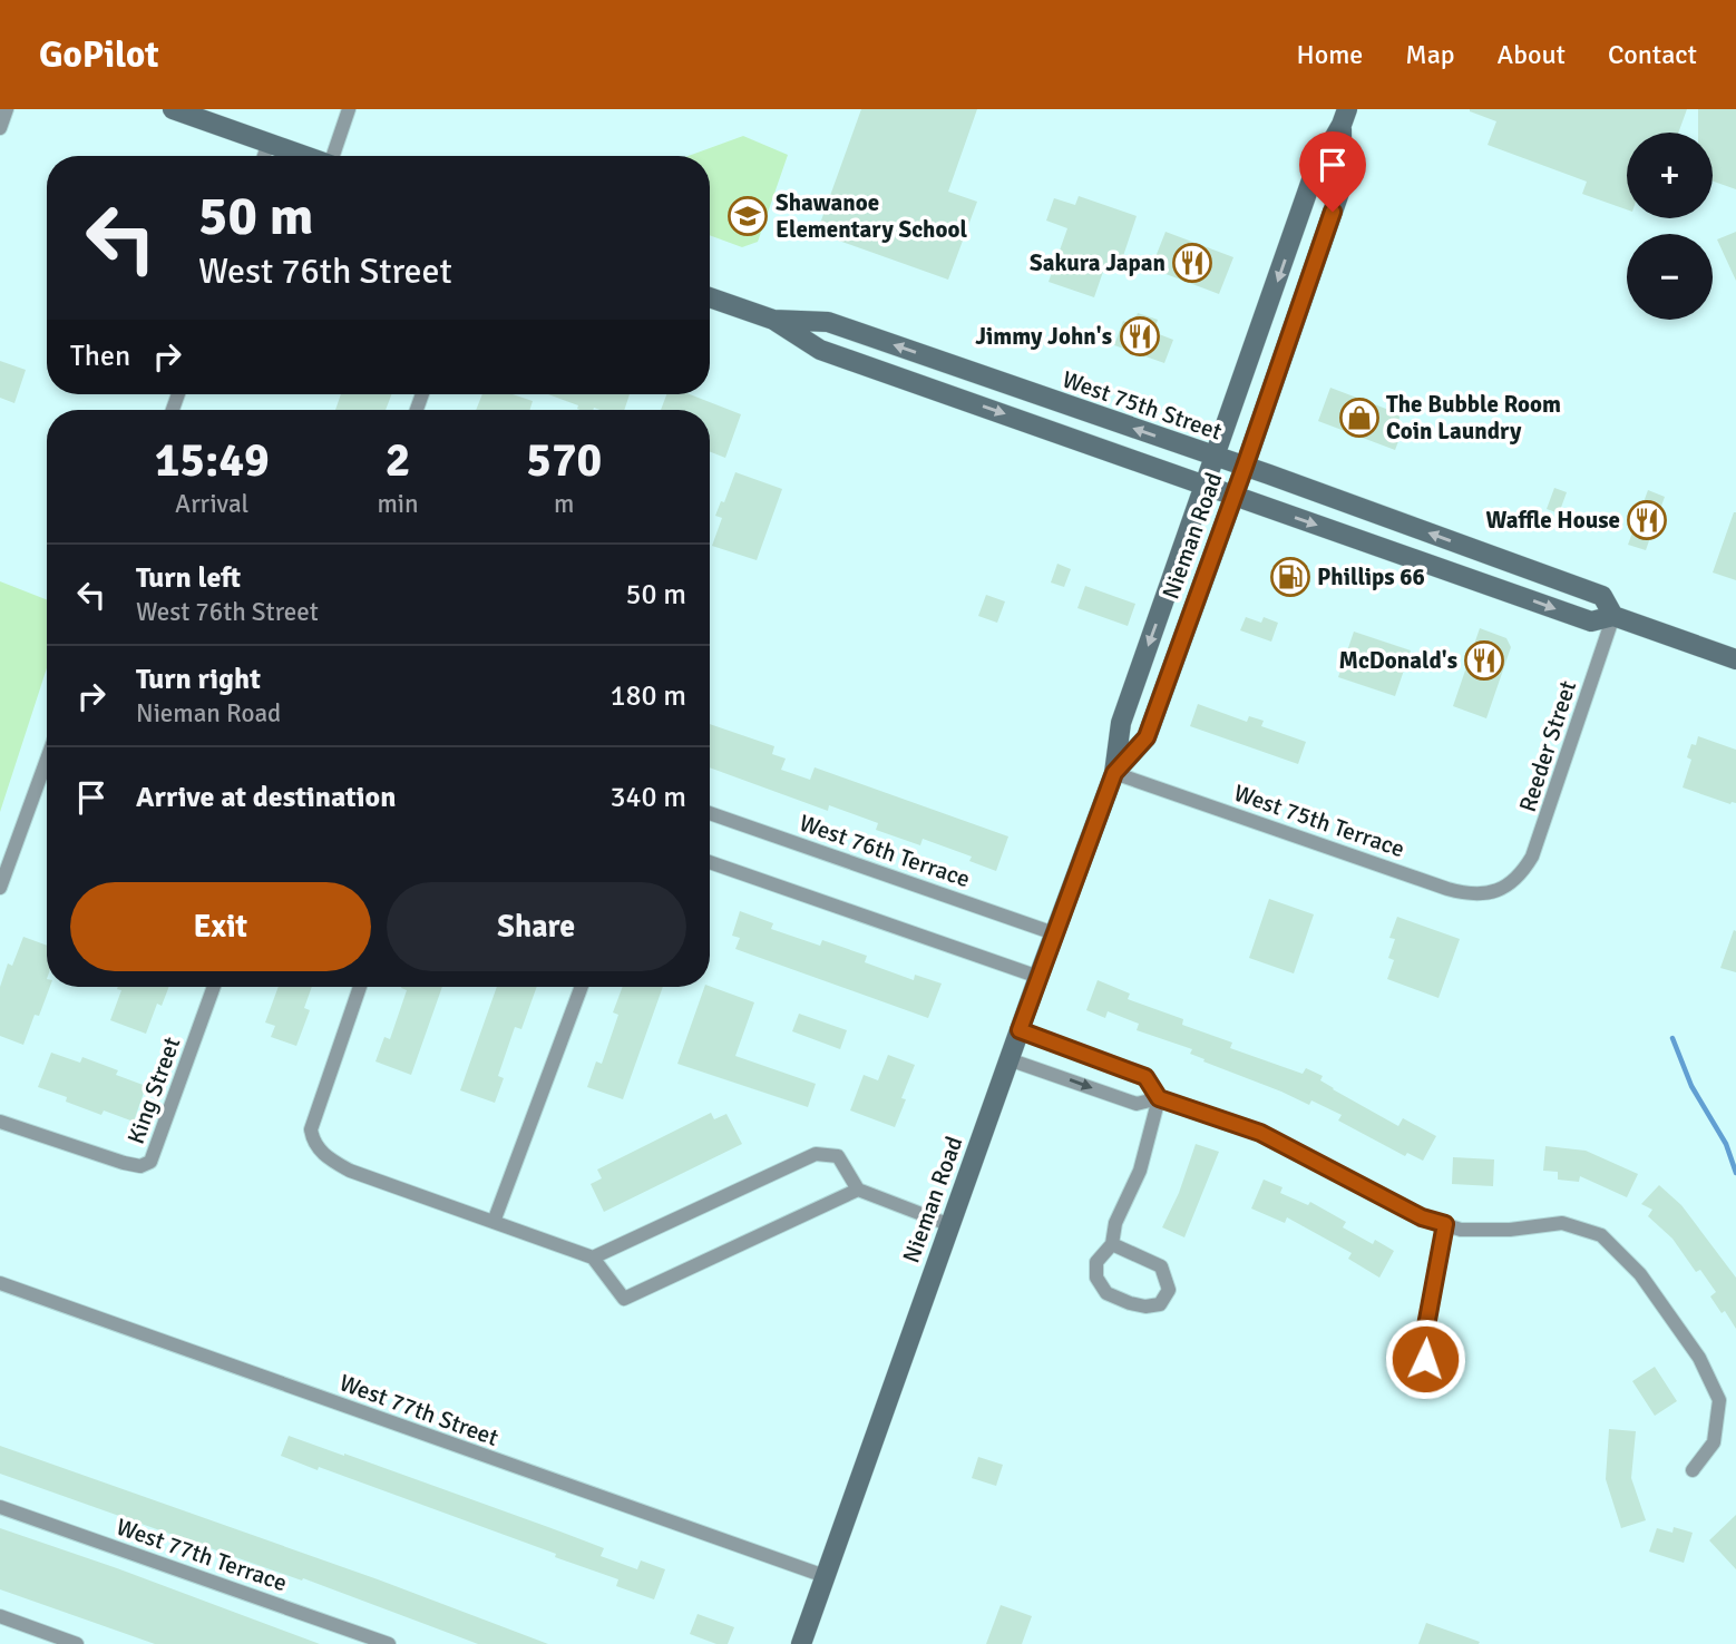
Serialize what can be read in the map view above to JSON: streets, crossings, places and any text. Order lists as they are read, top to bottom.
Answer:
{
  "streets": {
    "main road": ["West 75th Street", "Nieman Road"],
    "street": [
      "Reeder Street",
      "West 75th Terrace",
      "West 76th Terrace",
      "King Street",
      "West 77th Street",
      "West 77th Terrace"
    ]
  },
  "crossings": [
    ["West 75th Street", "Nieman Road"],
    ["West 75th Street", "Reeder Street"],
    ["Nieman Road", "West 75th Terrace"],
    ["Nieman Road", "West 76th Terrace"],
    ["Nieman Road", "West 77th Street"],
    ["Reeder Street", "West 75th Terrace"]
  ],
  "places": {
    "school or university": ["Shawanoe Elementary School"],
    "restaurant": [
      "Sakura Japan",
      "Jimmy John's",
      "Waffle House",
      "McDonald's"
    ],
    "shop": ["The Bubble Room Coin Laundry"],
    "fuel station": ["Phillips 66"]
  },
  "page": {
    "header": "GoPilot",
    "nav": [
      "Home",
      "Map",
      "About",
      "Contact"
    ],
    "map_buttons": ["+", "−"],
    "turn": ["50 m", "West 76th Street"],
    "then": "Then",
    "eta": [
      "15:49",
      "Arrival",
      "2",
      "min",
      "570",
      "m"
    ],
    "list": [
      {
        "name": "Turn left",
        "note": "West 76th Street",
        "value": "50 m"
      },
      {
        "name": "Turn right",
        "note": "Nieman Road",
        "value": "180 m"
      },
      {
        "name": "Arrive at destination",
        "value": "340 m"
      }
    ],
    "buttons": ["Exit", "Share"]
  }
}
